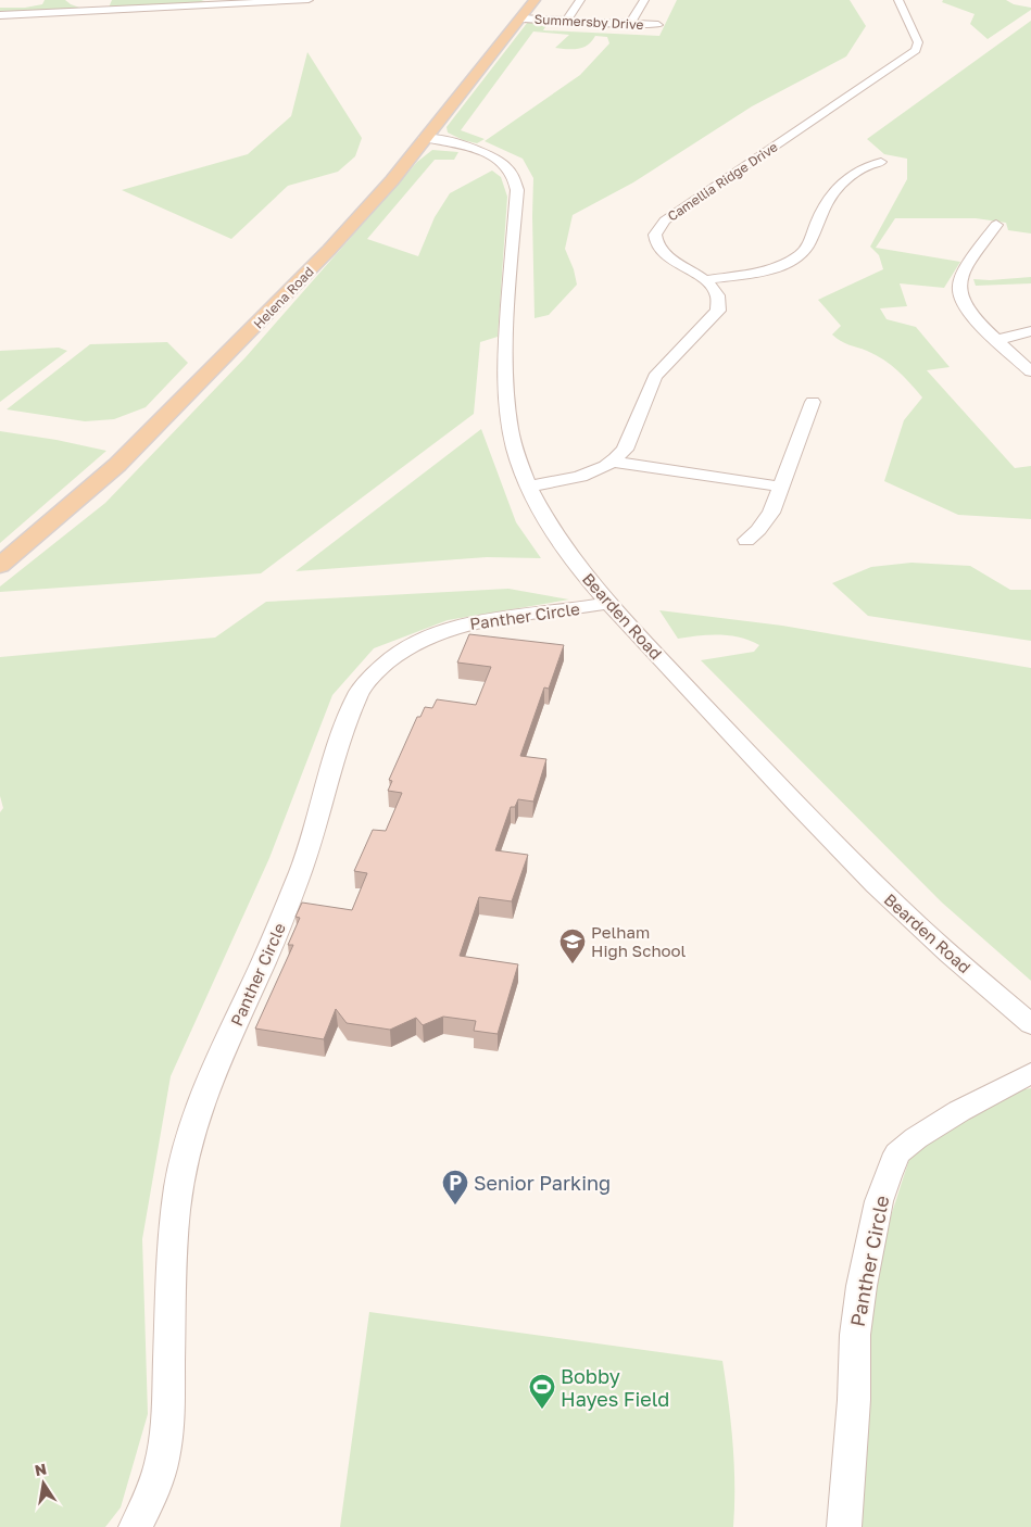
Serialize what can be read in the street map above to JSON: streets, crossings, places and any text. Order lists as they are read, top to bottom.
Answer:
{
  "streets": {
    "main road": ["Helena Road"],
    "street": [
      "Summersby Drive",
      "Camellia Ridge Drive",
      "Panther Circle",
      "Bearden Road"
    ]
  },
  "crossings": [
    ["Summersby Drive", "Helena Road"],
    ["Helena Road", "Bearden Road"],
    ["Panther Circle", "Bearden Road"]
  ],
  "places": {
    "school or university": ["Pelham High School"],
    "parking": ["Senior Parking"],
    "sports": ["Bobby Hayes Field"]
  },
  "north": "top"
}
